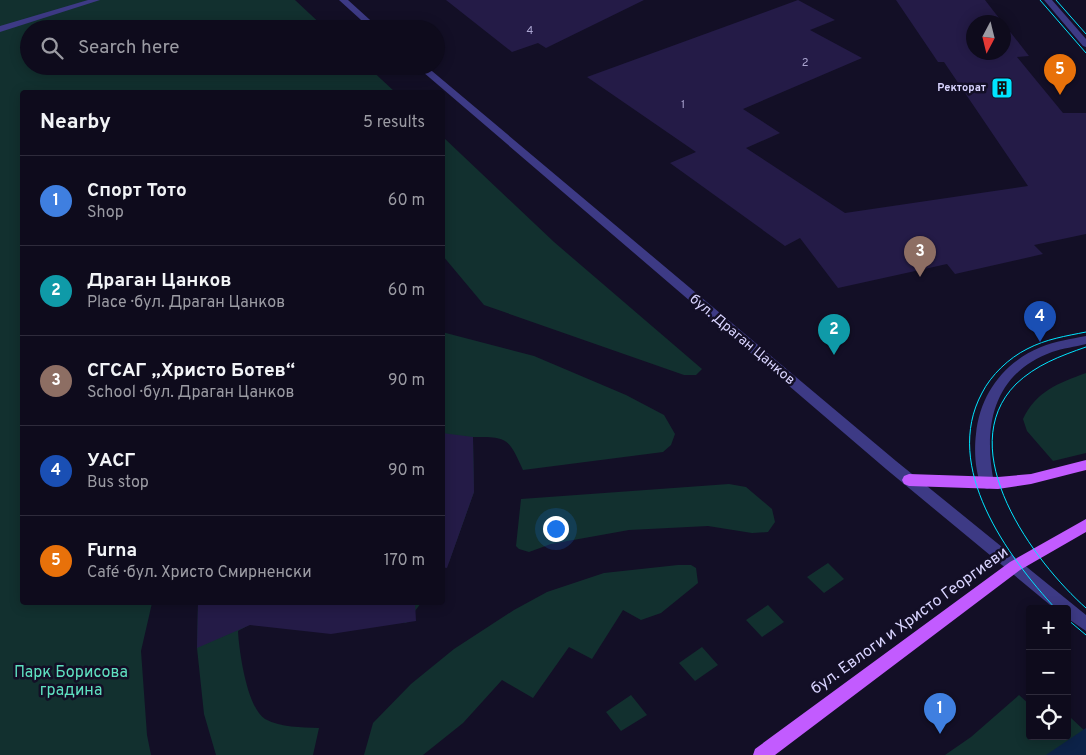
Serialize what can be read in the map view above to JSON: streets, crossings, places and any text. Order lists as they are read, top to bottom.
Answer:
{
  "streets": {
    "main road": ["бул. Евлоги и Христо Георгиеви"],
    "street": ["бул. Драган Цанков"]
  },
  "crossings": [
    ["бул. Драган Цанков", "бул. Евлоги и Христо Георгиеви"]
  ],
  "parks": ["Парк Борисова градина"],
  "places": {
    "building": ["Ректорат"]
  },
  "house_numbers": ["4", "2", "1"],
  "north": "bottom",
  "page": {
    "search": "Search here",
    "pins": [
      "5",
      "3",
      "4",
      "2",
      "1"
    ],
    "heading": ["Nearby", "5 results"],
    "list": [
      {
        "mark": "1",
        "name": "Спорт Тото",
        "note": "Shop",
        "value": "60 m"
      },
      {
        "mark": "2",
        "name": "Драган Цанков",
        "note": "Place · бул. Драган Цанков",
        "value": "60 m"
      },
      {
        "mark": "3",
        "name": "СГСАГ „Христо Ботев“",
        "note": "School · бул. Драган Цанков",
        "value": "90 m"
      },
      {
        "mark": "4",
        "name": "УАСГ",
        "note": "Bus stop",
        "value": "90 m"
      },
      {
        "mark": "5",
        "name": "Furna",
        "note": "Café · бул. Христо Смирненски",
        "value": "170 m"
      }
    ],
    "map_buttons": ["+", "−"]
  }
}
